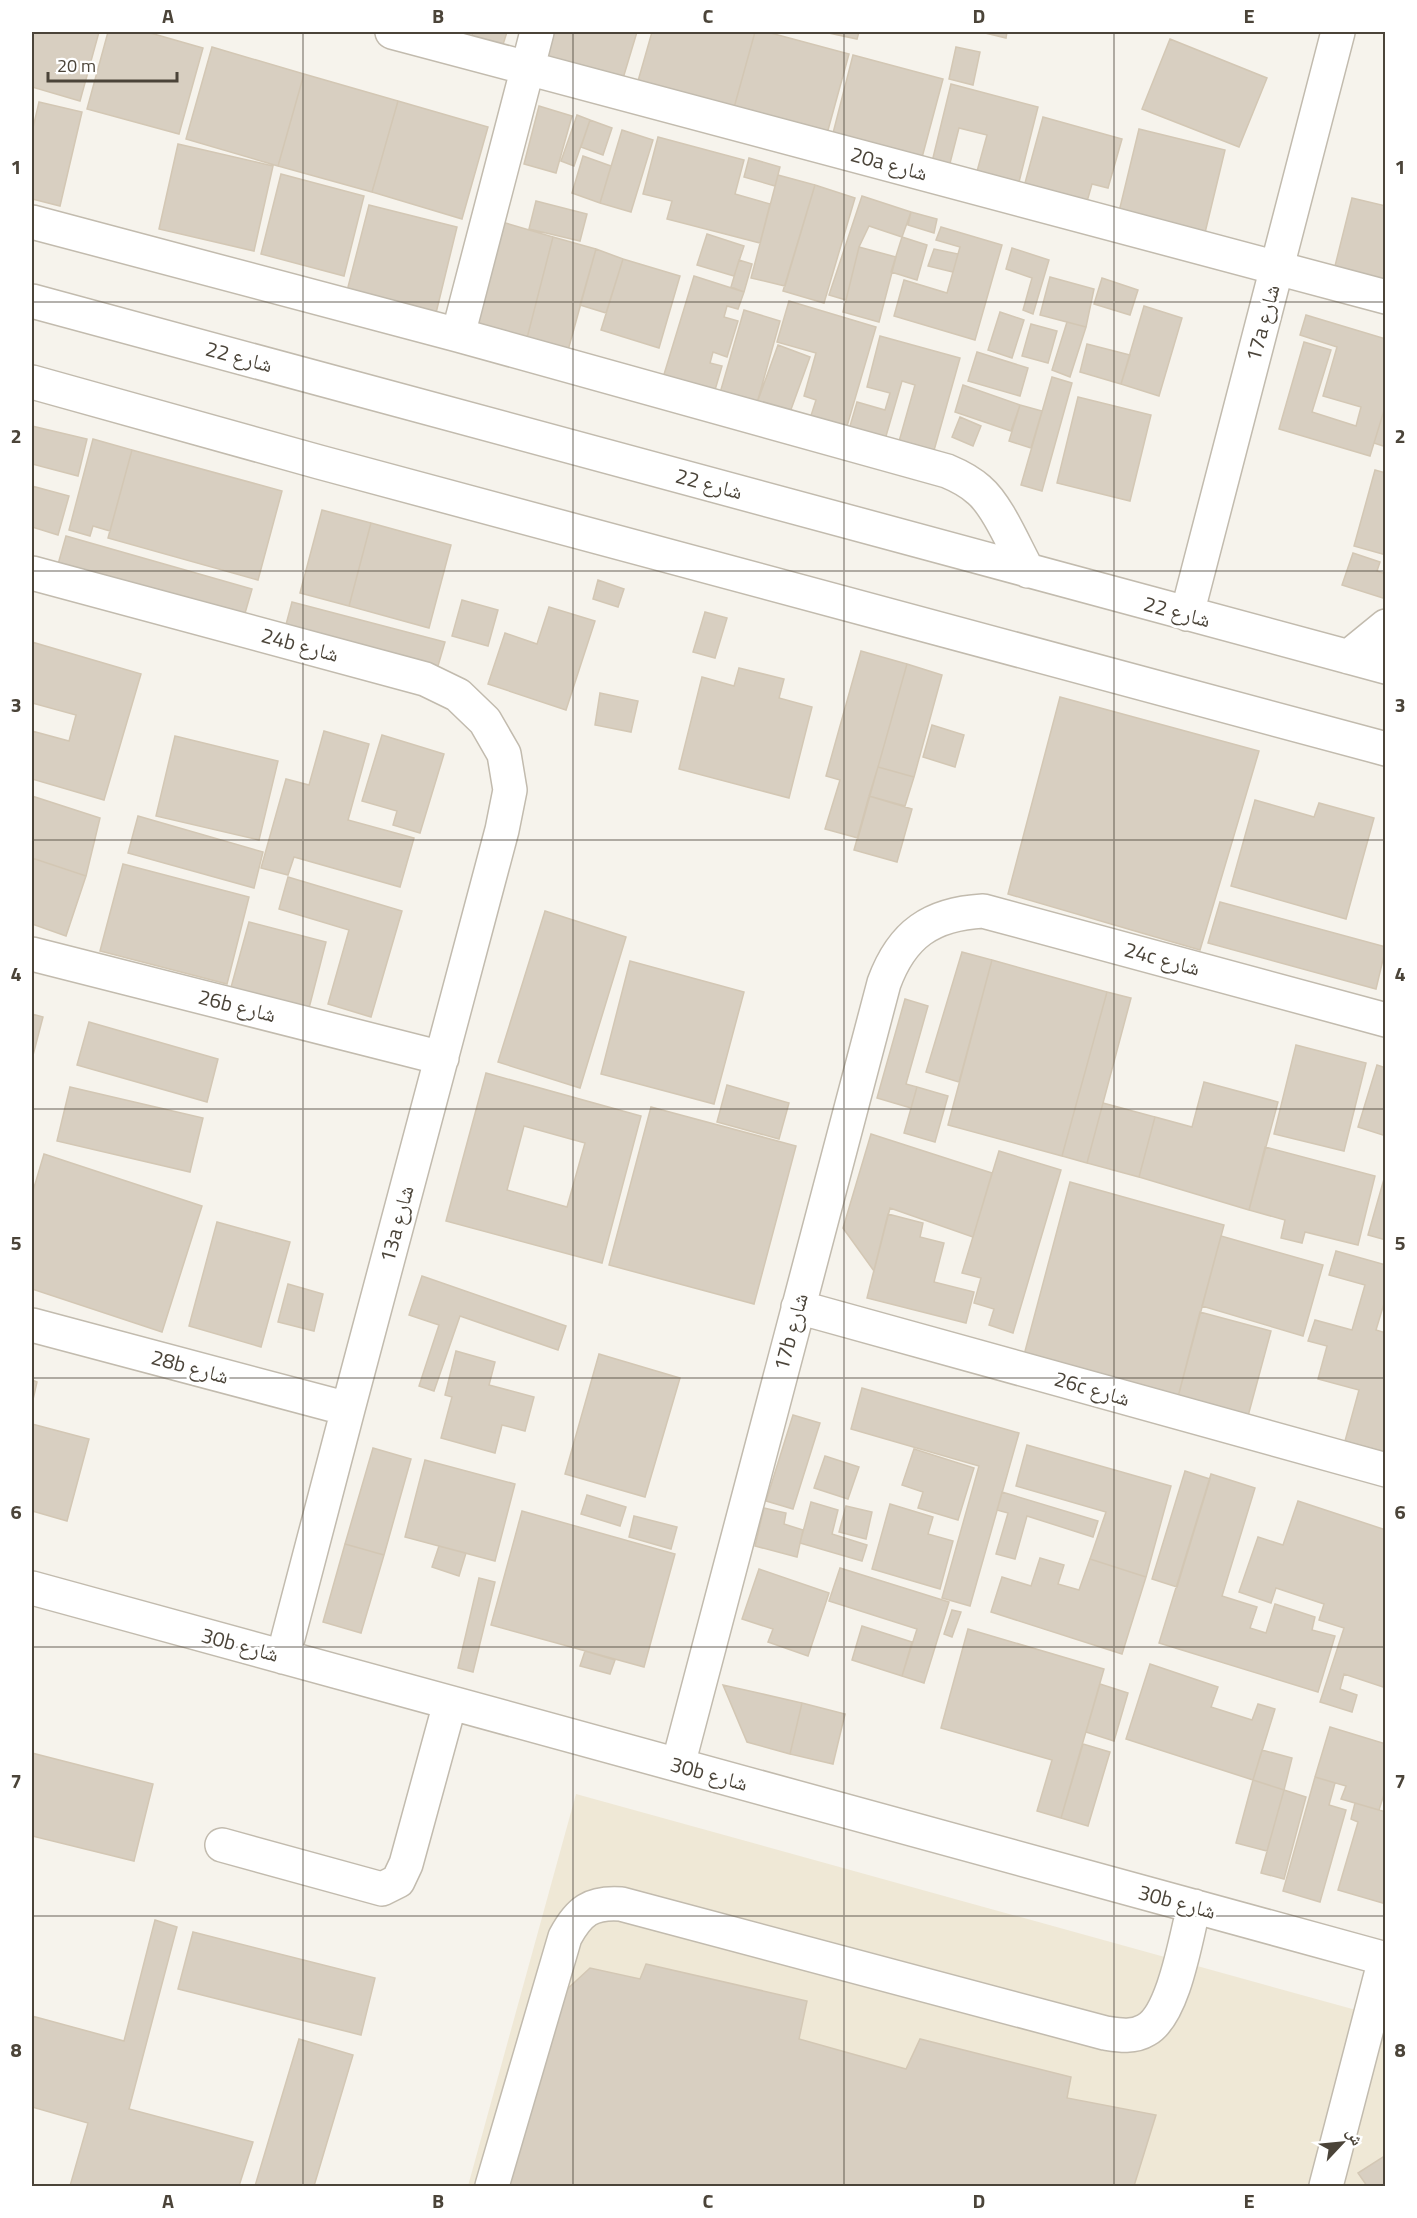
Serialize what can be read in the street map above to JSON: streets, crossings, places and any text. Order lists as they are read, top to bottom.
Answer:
{
  "streets": {
    "street": [
      "20a شارع",
      "17a شارع",
      "شارع 22",
      "24b شارع",
      "24c شارع",
      "26b شارع",
      "13a شارع",
      "17b شارع",
      "28b شارع",
      "26c شارع",
      "30b شارع"
    ]
  },
  "crossings": [
    ["20a شارع", "17a شارع"],
    ["17a شارع", "شارع 22"],
    ["24b شارع", "13a شارع"],
    ["24c شارع", "17b شارع"],
    ["26b شارع", "13a شارع"],
    ["13a شارع", "28b شارع"],
    ["13a شارع", "30b شارع"],
    ["17b شارع", "26c شارع"],
    ["17b شارع", "30b شارع"]
  ],
  "scale_bar": "20 m",
  "north": "top right",
  "grid": {
    "columns": [
      "A",
      "B",
      "C",
      "D",
      "E"
    ],
    "rows": [
      "1",
      "2",
      "3",
      "4",
      "5",
      "6",
      "7",
      "8"
    ]
  }
}
